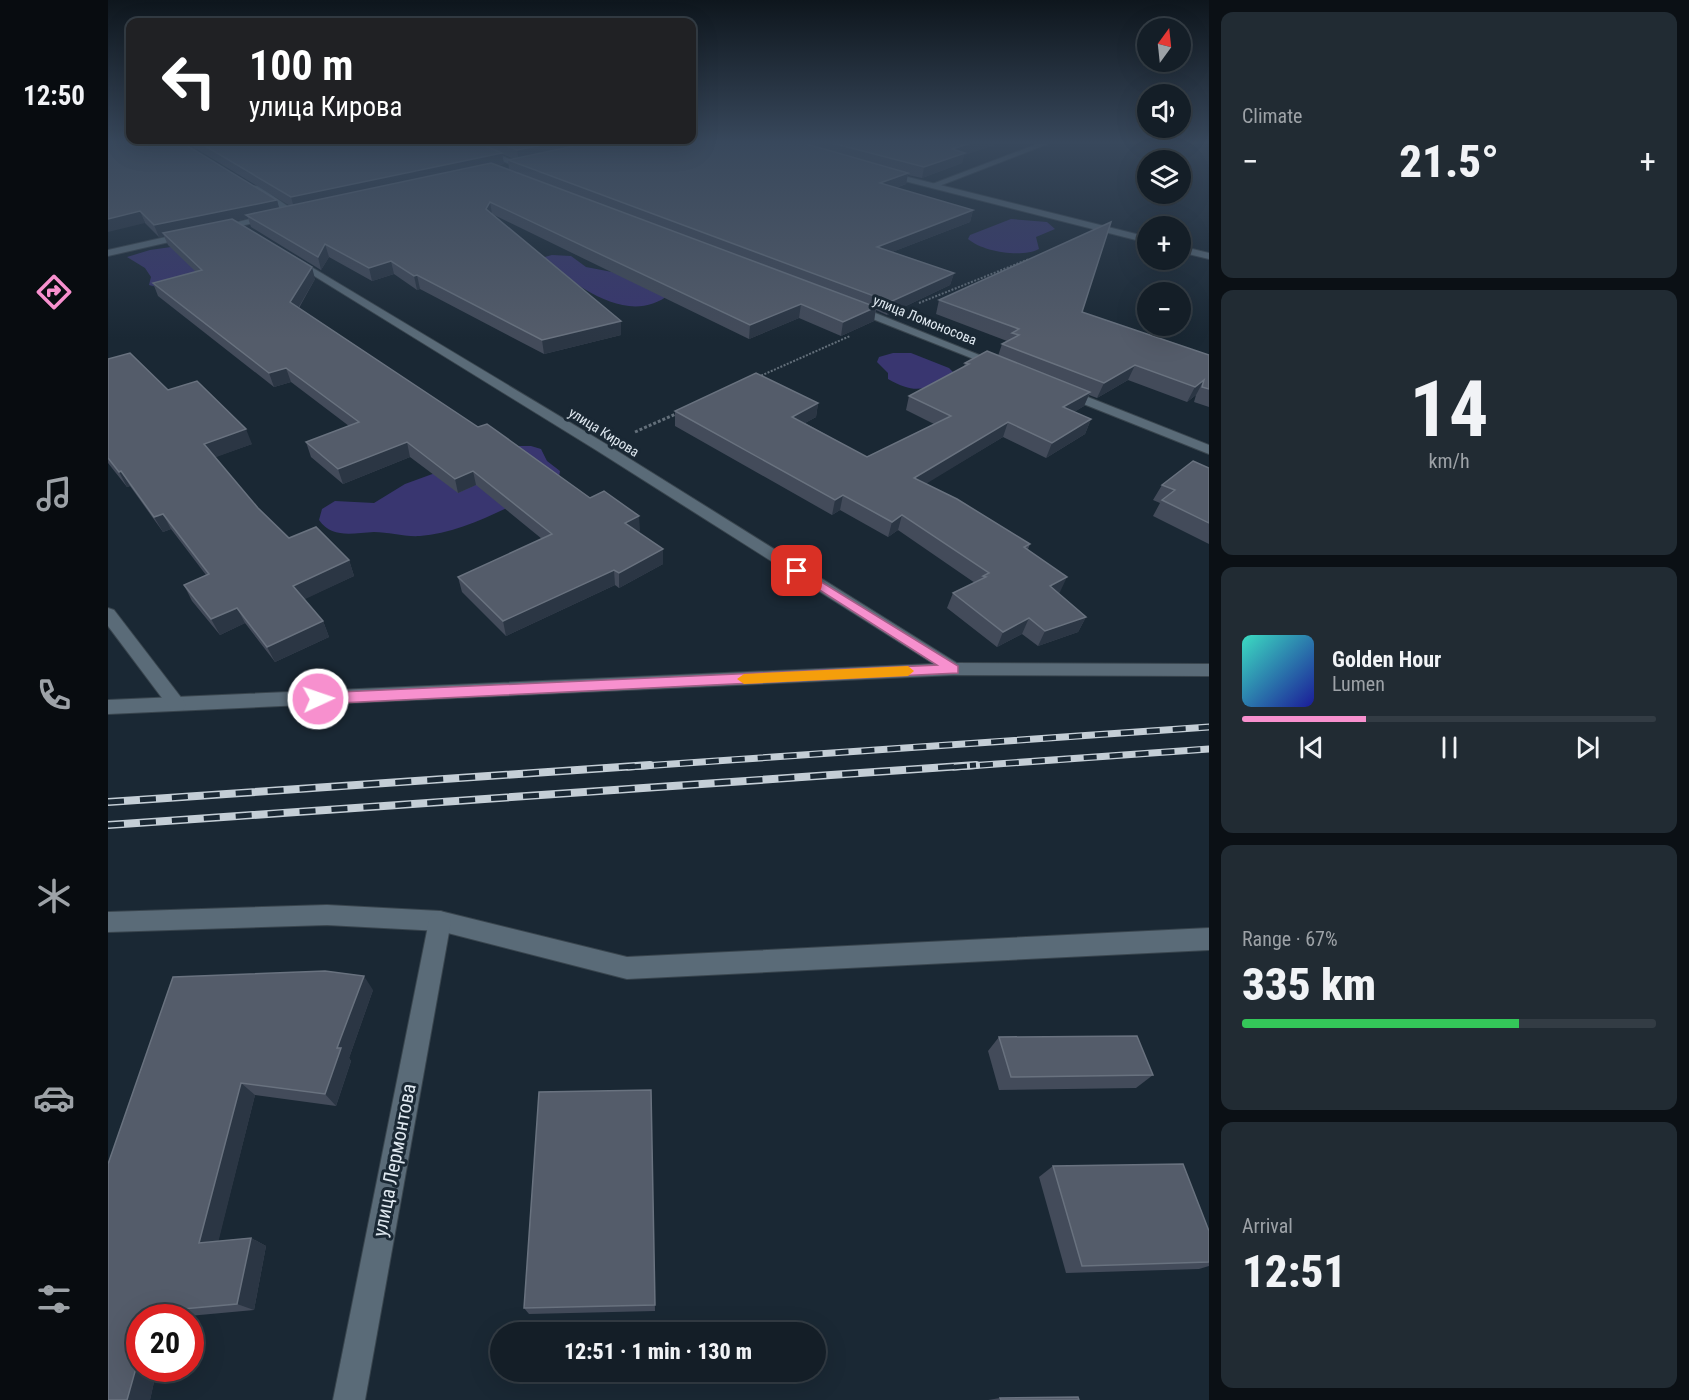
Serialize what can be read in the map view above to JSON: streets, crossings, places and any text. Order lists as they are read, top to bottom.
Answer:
{
  "streets": {
    "street": ["улица Ломоносова", "улица Кирова", "улица Лермонтова"]
  },
  "north": "top",
  "page": {
    "tabs": "12:50",
    "tile": [
      "Climate",
      ["14", "km/h"],
      ["Range · 67%", "335 km"],
      ["Arrival", "12:51"]
    ],
    "map_buttons": ["+", "−"],
    "turn": ["100 m", "улица Кирова"],
    "heat": ["−", "21.5°", "+"],
    "song": ["Golden Hour", "Lumen"],
    "limit": "20",
    "trip": "12:51 · 1 min · 130 m"
  }
}
